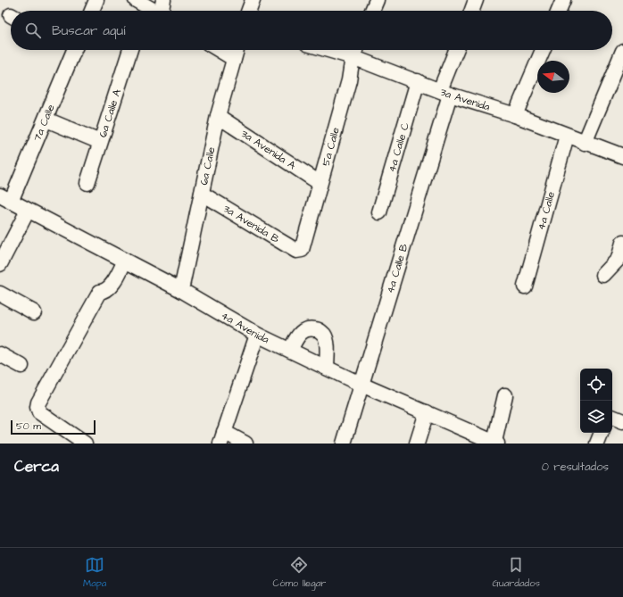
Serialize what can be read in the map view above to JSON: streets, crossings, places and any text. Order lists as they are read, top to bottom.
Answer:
{
  "streets": {
    "street": [
      "3a Avenida",
      "6a Calle A",
      "7a Calle",
      "5a Calle",
      "4a Calle C",
      "3a Avenida A",
      "6a Calle",
      "4a Calle",
      "3a Avenida B",
      "4a Calle B",
      "4a Avenida"
    ]
  },
  "crossings": [
    ["3a Avenida", "5a Calle"],
    ["3a Avenida", "4a Calle C"],
    ["3a Avenida", "4a Calle"],
    ["3a Avenida", "4a Calle B"],
    ["7a Calle", "4a Avenida"],
    ["5a Calle", "3a Avenida A"],
    ["5a Calle", "3a Avenida B"],
    ["3a Avenida A", "6a Calle"],
    ["6a Calle", "3a Avenida B"],
    ["6a Calle", "4a Avenida"],
    ["4a Calle B", "4a Avenida"]
  ],
  "scale_bar": "50 m",
  "north": "left",
  "page": {
    "search": "Buscar aquí",
    "scale": "50 m",
    "heading": ["Cerca", "0 resultados"],
    "nav": ["Mapa", "Cómo llegar", "Guardados"]
  }
}
